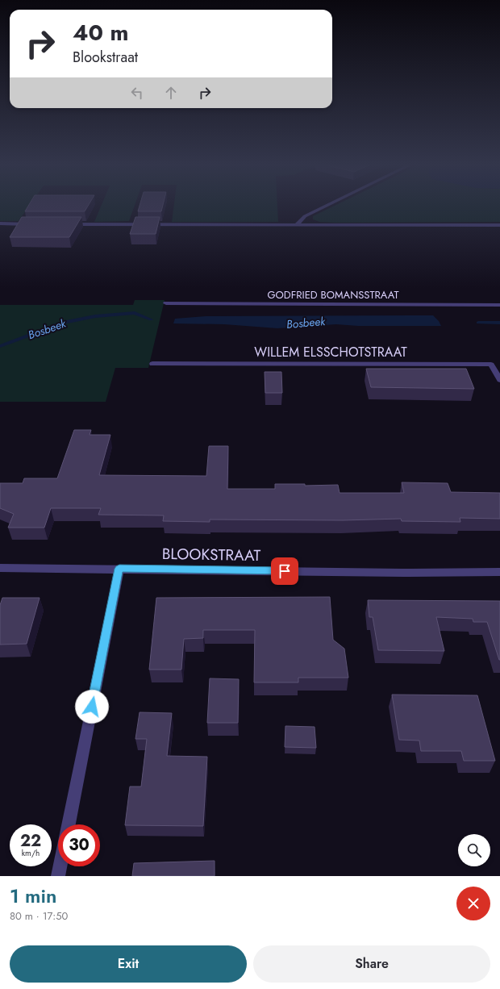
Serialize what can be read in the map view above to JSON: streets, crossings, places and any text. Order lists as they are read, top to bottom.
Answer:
{
  "streets": {
    "street": ["GODFRIED BOMANSSTRAAT", "WILLEM ELSSCHOTSTRAAT", "BLOOKSTRAAT"]
  },
  "water": ["Bosbeek"],
  "page": {
    "turn": ["40 m", "Blookstraat"],
    "speed": "22 km/h",
    "limit": "30",
    "heading": ["1 min", "80 m · 17:50"],
    "buttons": ["Exit", "Share"]
  }
}
